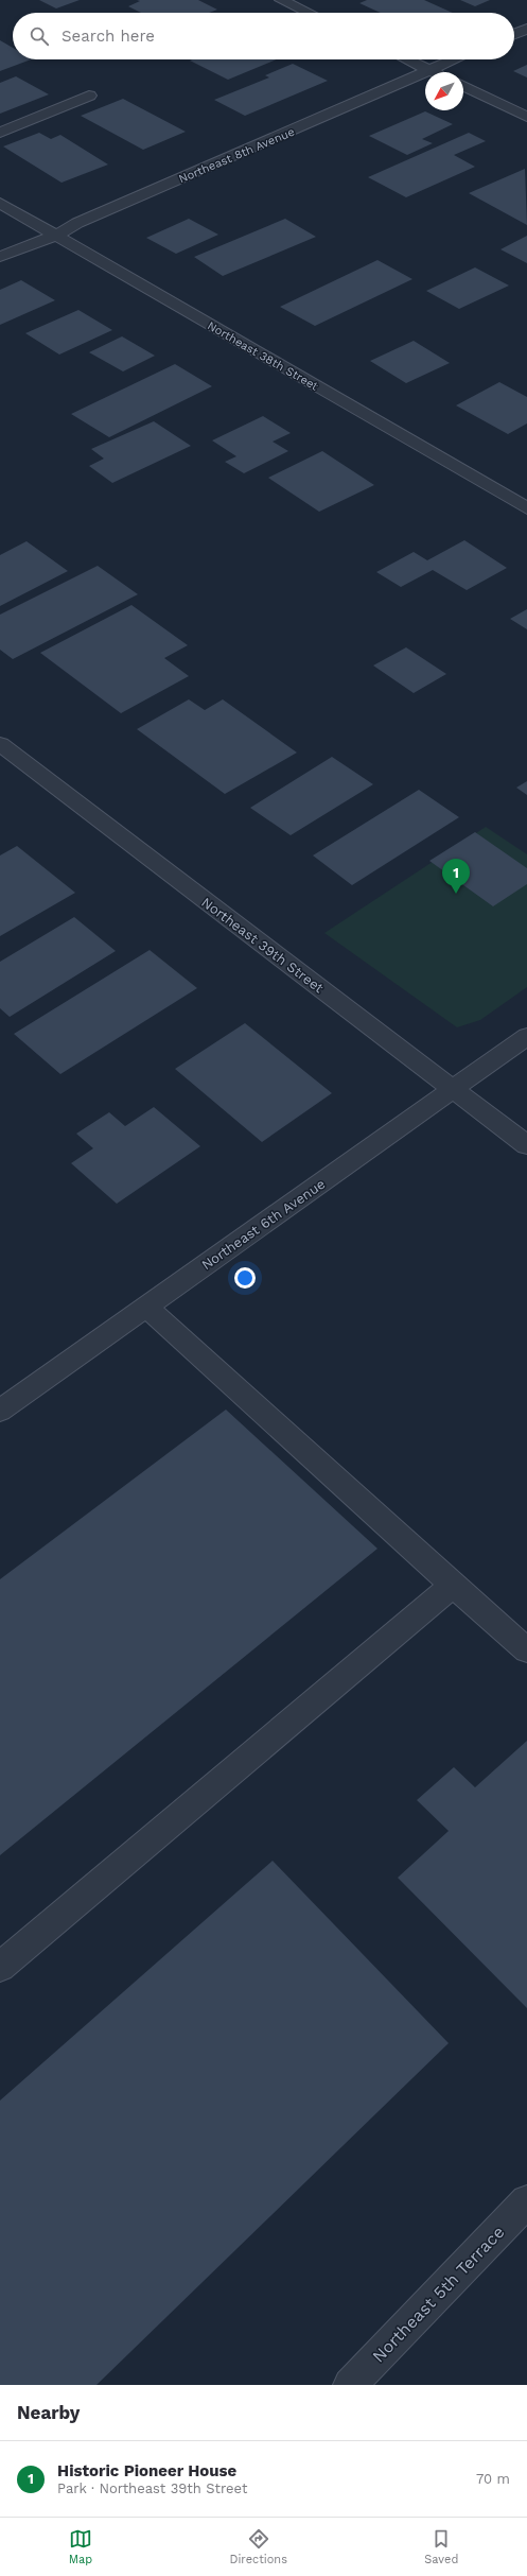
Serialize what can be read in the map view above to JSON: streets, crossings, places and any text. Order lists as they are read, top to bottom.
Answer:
{
  "streets": {
    "street": [
      "Northeast 8th Avenue",
      "Northeast 38th Street",
      "Northeast 39th Street",
      "Northeast 6th Avenue",
      "Northeast 5th Terrace"
    ]
  },
  "crossings": [
    ["Northeast 8th Avenue", "Northeast 38th Street"],
    ["Northeast 39th Street", "Northeast 6th Avenue"]
  ],
  "north": "bottom left",
  "page": {
    "search": "Search here",
    "pins": "1",
    "heading": "Nearby",
    "list": [
      {
        "mark": "1",
        "name": "Historic Pioneer House",
        "note": "Park · Northeast 39th Street",
        "value": "70 m"
      }
    ],
    "nav": ["Map", "Directions", "Saved"]
  }
}
